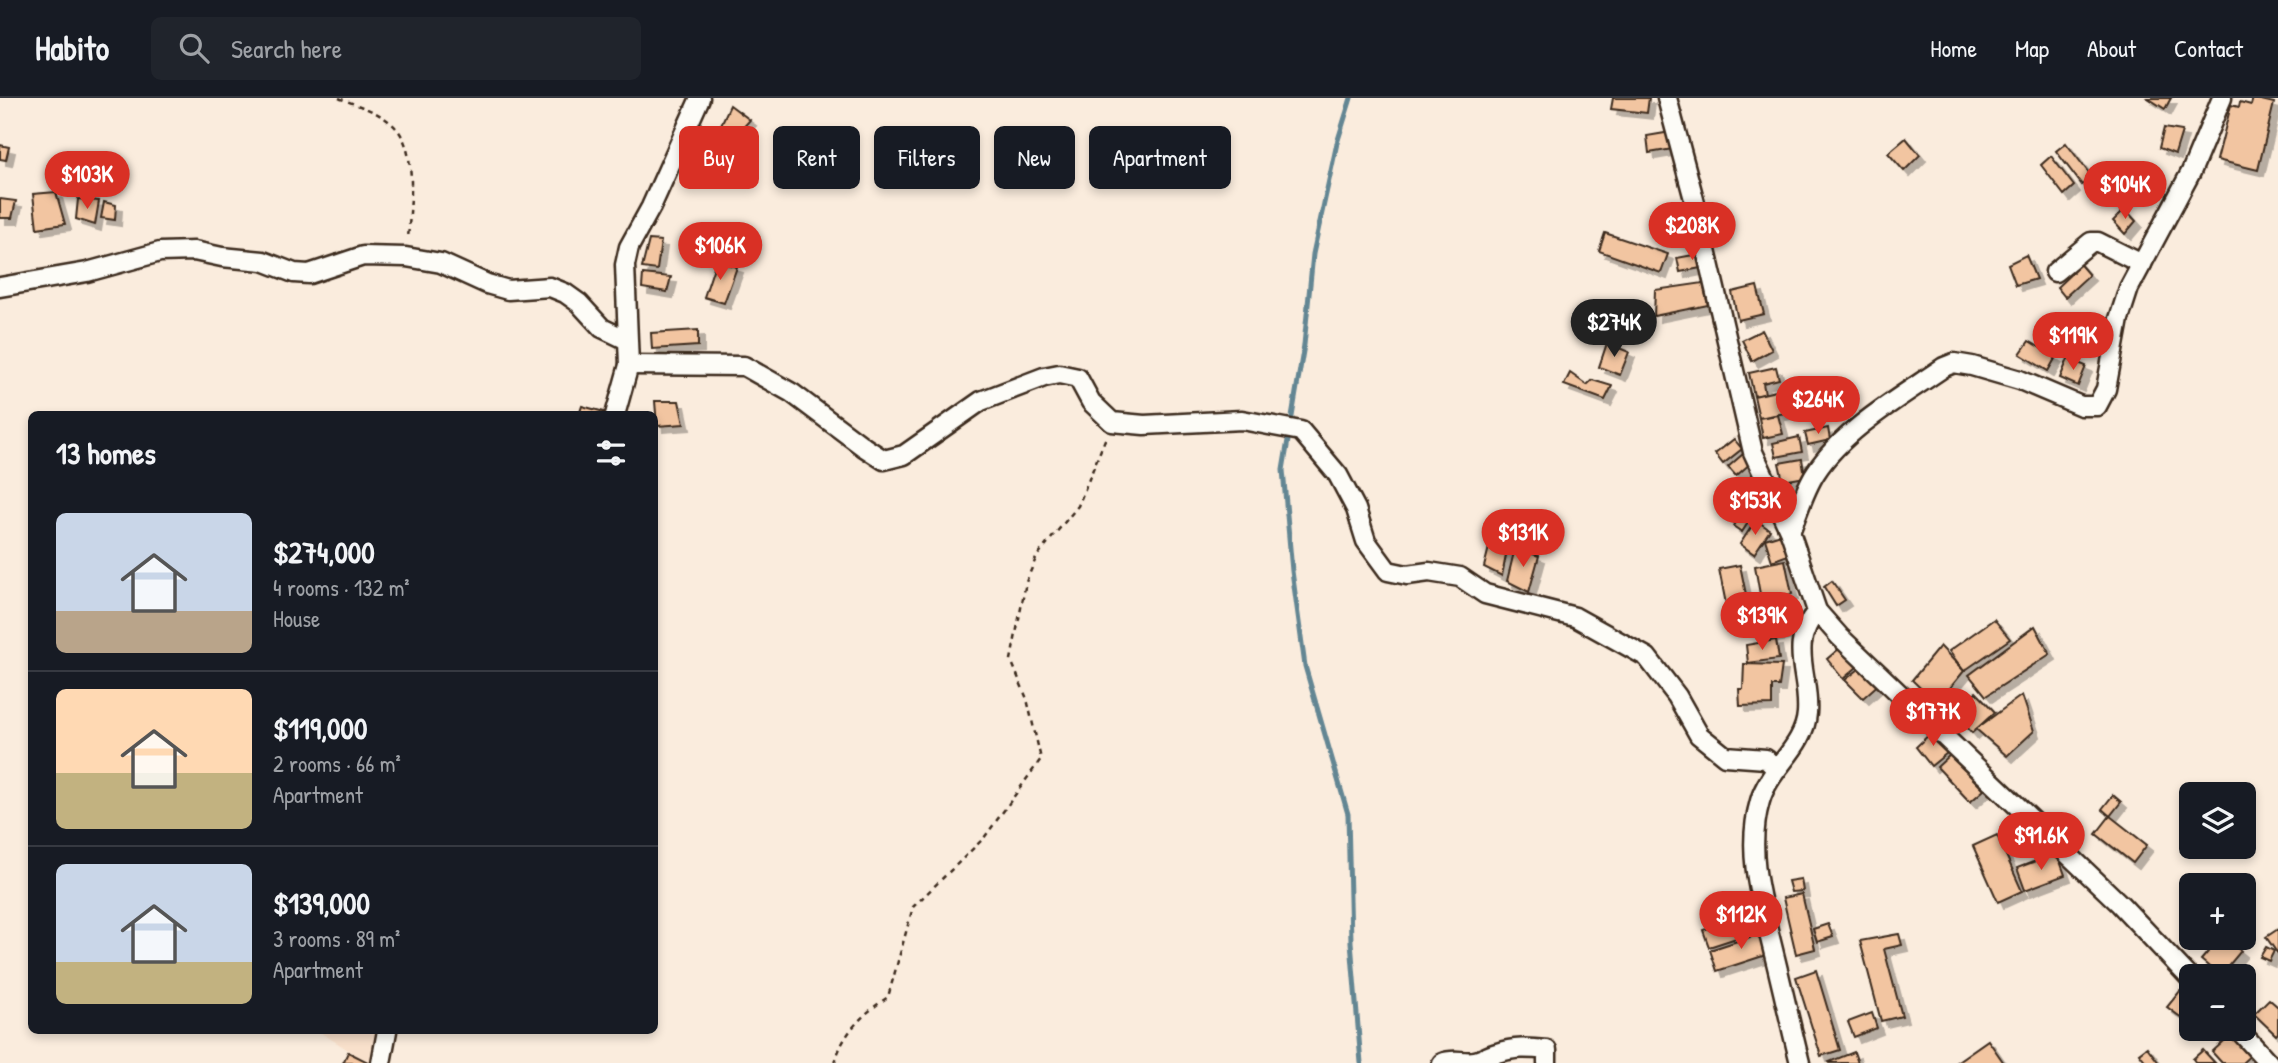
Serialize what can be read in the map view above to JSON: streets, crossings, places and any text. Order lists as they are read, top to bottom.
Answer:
{
  "page": {
    "header": "Habito",
    "search": "Search here",
    "nav": [
      "Home",
      "Map",
      "About",
      "Contact"
    ],
    "chip": [
      "Buy",
      "Rent",
      "Filters",
      "New",
      "Apartment"
    ],
    "price": [
      "$103K",
      "$104K",
      "$208K",
      "$106K",
      "$274K",
      "$119K",
      "$264K",
      "$153K",
      "$131K",
      "$139K",
      "$177K",
      "$91.6K",
      "$112K"
    ],
    "heading": "13 homes",
    "list": [
      {
        "name": "$274,000",
        "note": "4 rooms · 132 m² · House"
      },
      {
        "name": "$119,000",
        "note": "2 rooms · 66 m² · Apartment"
      },
      {
        "name": "$139,000",
        "note": "3 rooms · 89 m² · Apartment"
      }
    ],
    "map_buttons": ["+", "−"]
  }
}
